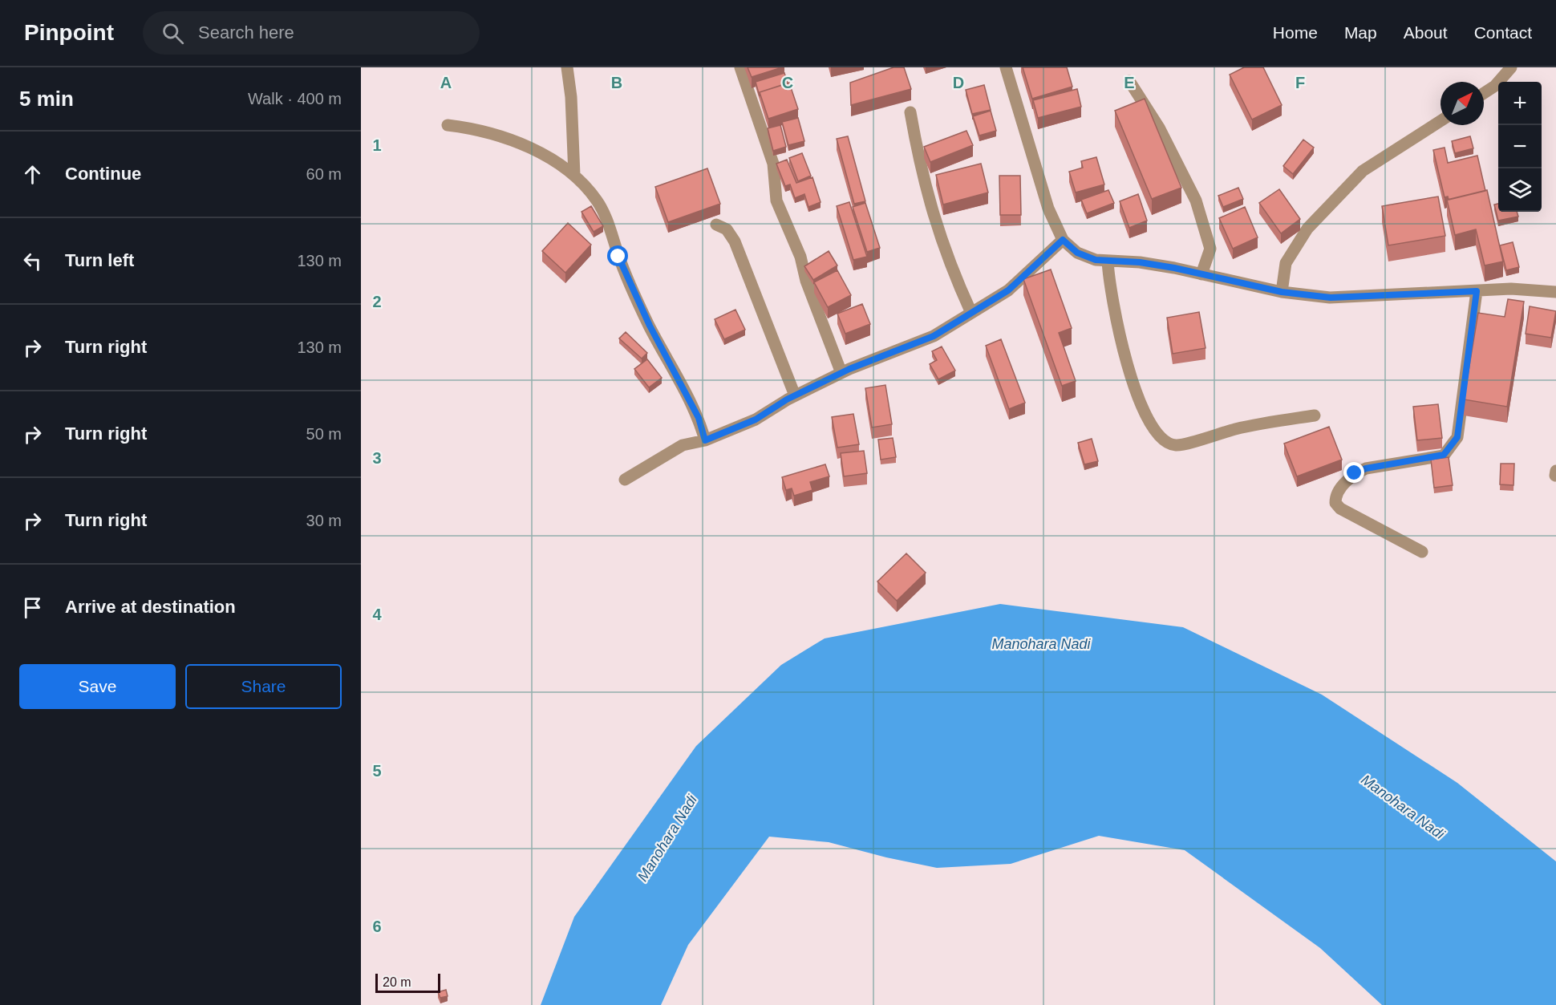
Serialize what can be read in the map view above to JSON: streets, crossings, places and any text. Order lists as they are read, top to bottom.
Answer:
{
  "water": ["Manohara Nadi"],
  "scale_bar": "20 m",
  "north": "top right",
  "page": {
    "header": "Pinpoint",
    "search": "Search here",
    "nav": [
      "Home",
      "Map",
      "About",
      "Contact"
    ],
    "heading": ["5 min", "Walk · 400 m"],
    "map_buttons": ["+", "−"],
    "list": [
      ["Continue", "60 m"],
      ["Turn left", "130 m"],
      ["Turn right", "130 m"],
      ["Turn right", "50 m"],
      ["Turn right", "30 m"],
      "Arrive at destination"
    ],
    "buttons": ["Save", "Share"],
    "scale": "20 m"
  },
  "grid": {
    "columns": [
      "A",
      "B",
      "C",
      "D",
      "E",
      "F"
    ],
    "rows": [
      "1",
      "2",
      "3",
      "4",
      "5",
      "6"
    ]
  }
}
